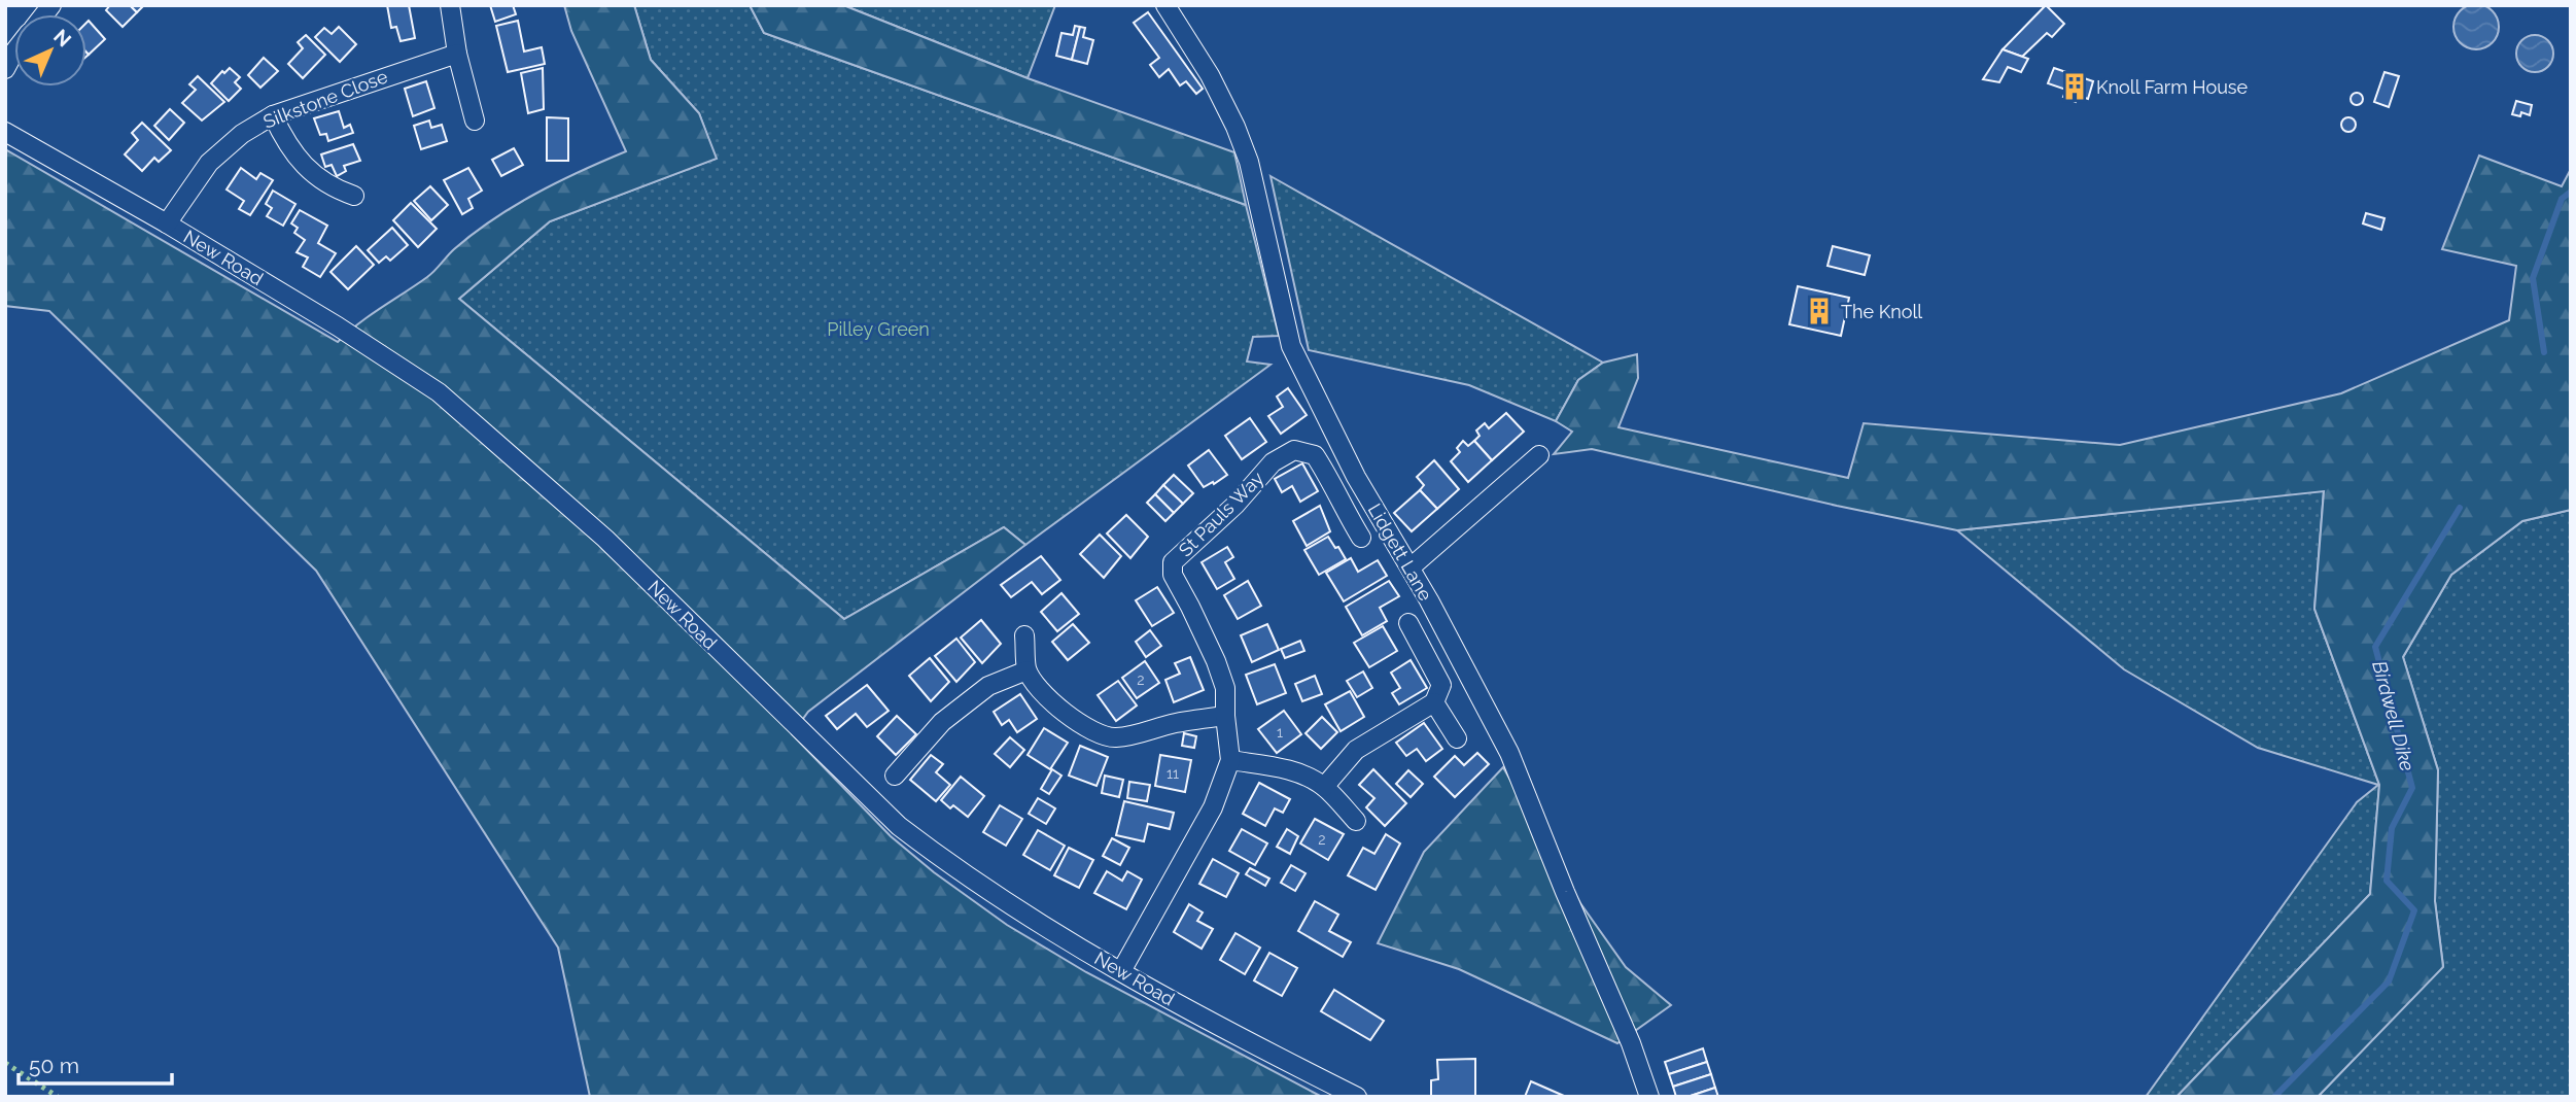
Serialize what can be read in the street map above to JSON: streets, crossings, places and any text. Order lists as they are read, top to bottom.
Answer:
{
  "streets": {
    "street": [
      "Silkstone Close",
      "New Road",
      "St Pauls Way",
      "Lidgett Lane"
    ]
  },
  "crossings": [
    ["Silkstone Close", "New Road"],
    ["New Road", "St Pauls Way"]
  ],
  "water": ["Birdwell Dike"],
  "parks": ["Pilley Green"],
  "places": {
    "building": ["Knoll Farm House", "The Knoll"]
  },
  "house_numbers": [
    "2",
    "1",
    "11",
    "2"
  ],
  "scale_bar": "50 m",
  "north": "top right"
}
